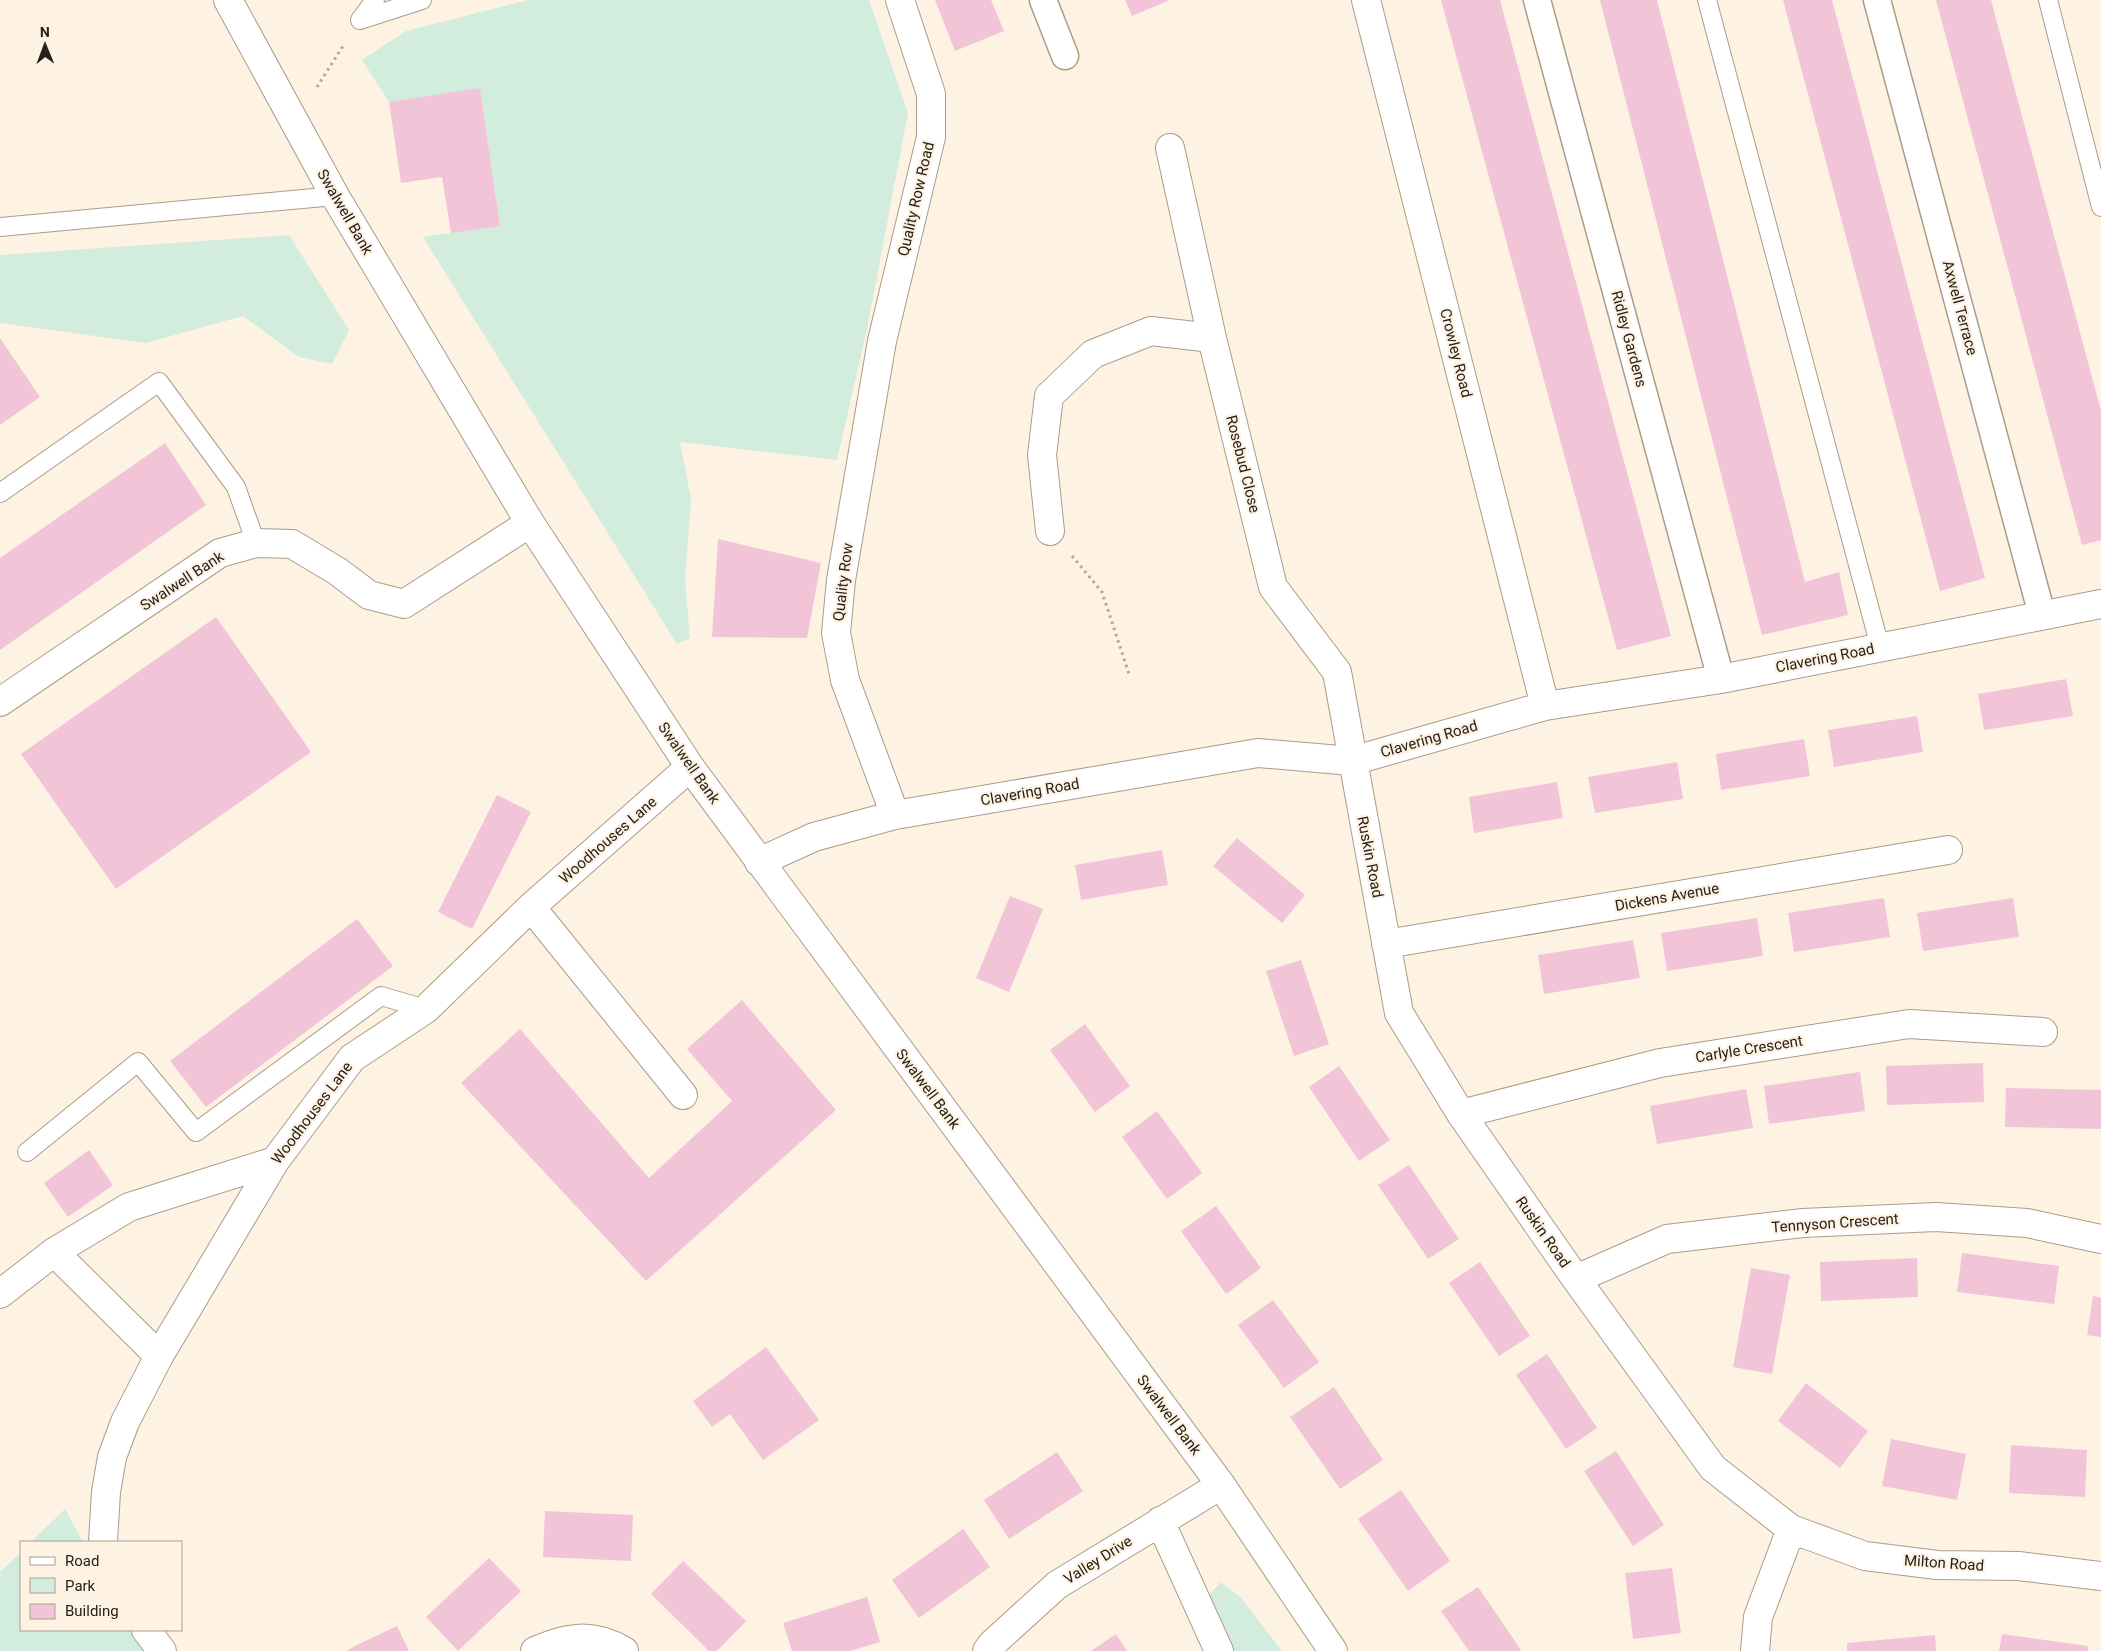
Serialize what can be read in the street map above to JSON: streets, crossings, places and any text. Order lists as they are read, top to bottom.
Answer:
{
  "streets": {
    "street": [
      "Quality Row Road",
      "Swalwell Bank",
      "Axwell Terrace",
      "Ridley Gardens",
      "Crowley Road",
      "Rosebud Close",
      "Quality Row",
      "Clavering Road",
      "Woodhouses Lane",
      "Ruskin Road",
      "Dickens Avenue",
      "Carlyle Crescent",
      "Tennyson Crescent",
      "Valley Drive",
      "Milton Road"
    ]
  },
  "crossings": [
    ["Quality Row Road", "Quality Row"],
    ["Swalwell Bank", "Clavering Road"],
    ["Swalwell Bank", "Woodhouses Lane"],
    ["Swalwell Bank", "Valley Drive"],
    ["Axwell Terrace", "Clavering Road"],
    ["Ridley Gardens", "Clavering Road"],
    ["Crowley Road", "Clavering Road"],
    ["Rosebud Close", "Clavering Road"],
    ["Rosebud Close", "Ruskin Road"],
    ["Quality Row", "Clavering Road"],
    ["Clavering Road", "Ruskin Road"],
    ["Ruskin Road", "Dickens Avenue"],
    ["Ruskin Road", "Carlyle Crescent"],
    ["Ruskin Road", "Tennyson Crescent"],
    ["Ruskin Road", "Milton Road"]
  ],
  "legend": ["Road", "Park", "Building"],
  "north": "top"
}
